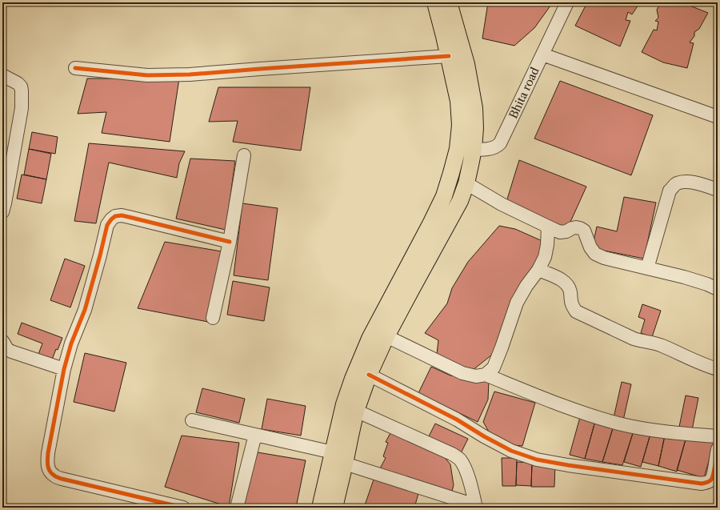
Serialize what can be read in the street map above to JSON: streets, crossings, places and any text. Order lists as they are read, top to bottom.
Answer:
{
  "streets": {
    "street": ["Bhita road"]
  }
}
